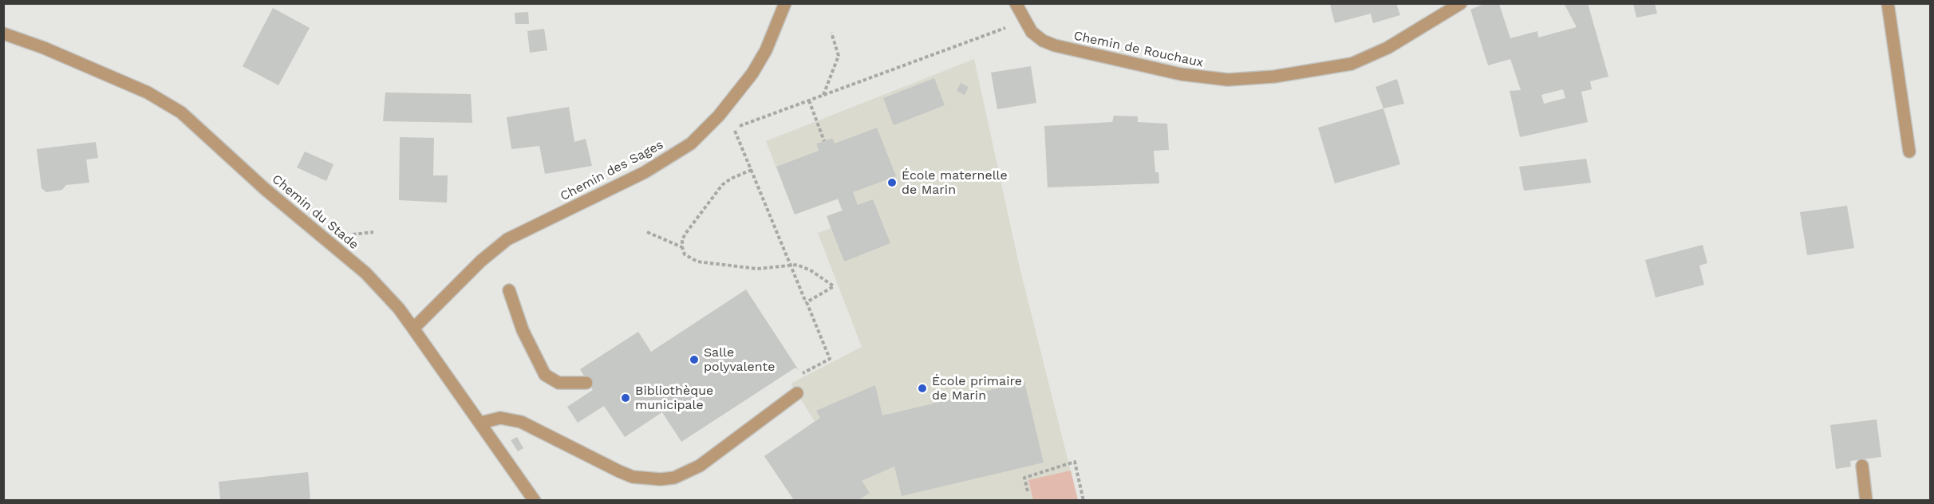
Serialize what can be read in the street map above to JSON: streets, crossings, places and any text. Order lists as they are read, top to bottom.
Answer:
{
  "streets": {
    "street": ["Chemin de Rouchaux", "Chemin des Sages", "Chemin du Stade"]
  },
  "crossings": [
    ["Chemin des Sages", "Chemin du Stade"]
  ],
  "places": [
    "École maternelle de Marin",
    "Salle polyvalente",
    "École primaire de Marin",
    "Bibliothèque municipale"
  ]
}
